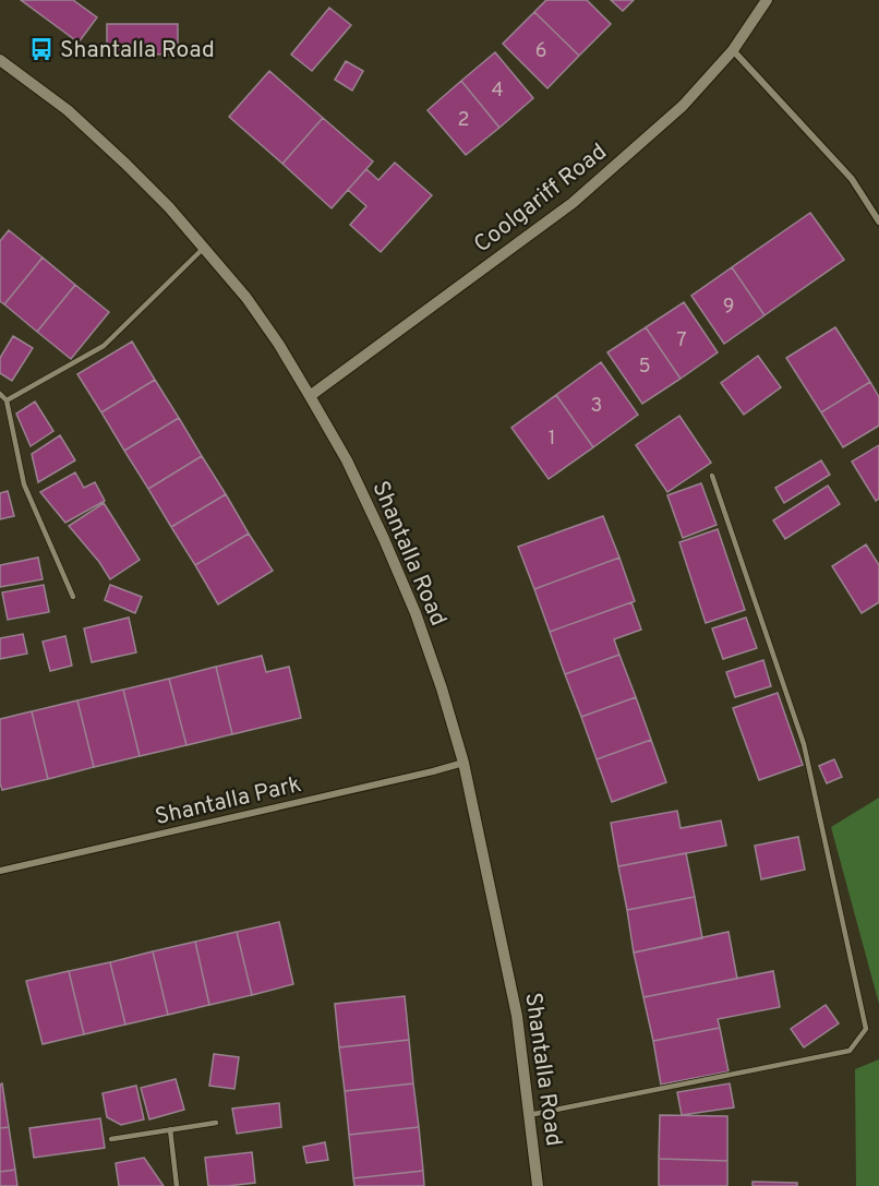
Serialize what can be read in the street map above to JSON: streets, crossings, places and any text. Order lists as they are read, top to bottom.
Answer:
{
  "streets": {
    "street": ["Coolgariff Road", "Shantalla Road", "Shantalla Park"]
  },
  "crossings": [
    ["Coolgariff Road", "Shantalla Road"],
    ["Shantalla Road", "Shantalla Park"]
  ],
  "places": {
    "bus stop": ["Shantalla Road"]
  },
  "house_numbers": [
    "6",
    "4",
    "2",
    "9",
    "7",
    "5",
    "3",
    "1"
  ]
}
